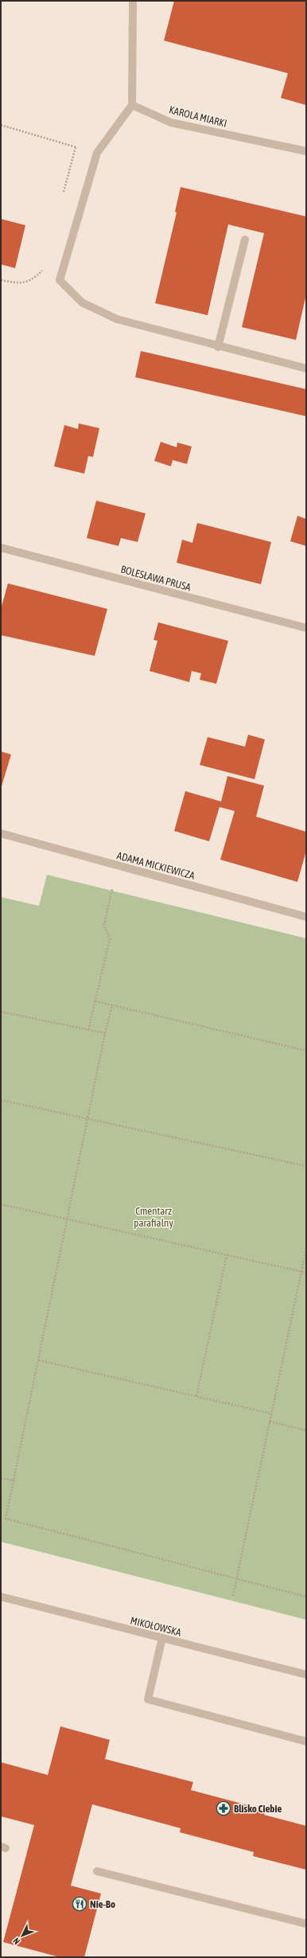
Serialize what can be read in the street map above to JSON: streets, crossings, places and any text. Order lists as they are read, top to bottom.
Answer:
{
  "streets": {
    "street": [
      "KAROLA MIARKI",
      "BOLESŁAWA PRUSA",
      "ADAMA MICKIEWICZA",
      "MIKOŁOWSKA"
    ]
  },
  "parks": ["Cmentarz parafialny"],
  "places": {
    "pharmacy": ["Blisko Ciebie"],
    "restaurant": ["Nie-Bo"]
  },
  "north": "bottom left"
}
